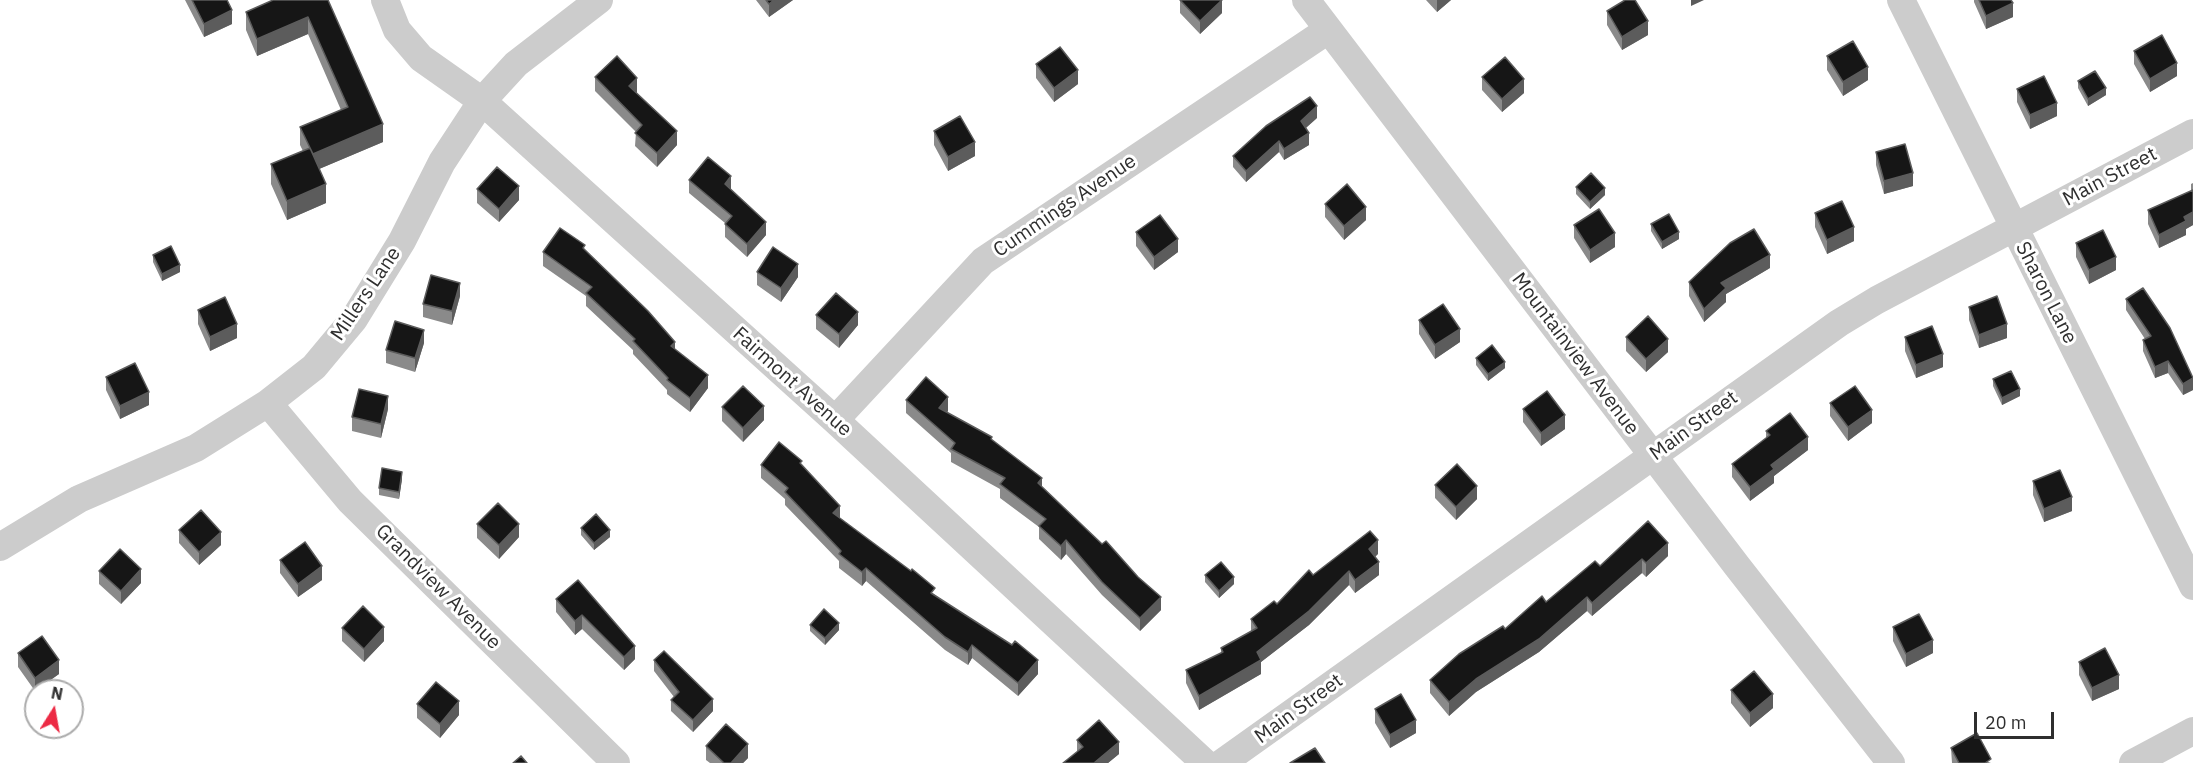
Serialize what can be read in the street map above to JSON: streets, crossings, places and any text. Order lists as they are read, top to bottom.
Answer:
{
  "streets": {
    "street": [
      "Main Street",
      "Cummings Avenue",
      "Sharon Lane",
      "Millers Lane",
      "Mountainview Avenue",
      "Fairmont Avenue",
      "Grandview Avenue"
    ]
  },
  "crossings": [
    ["Main Street", "Sharon Lane"],
    ["Main Street", "Mountainview Avenue"],
    ["Cummings Avenue", "Mountainview Avenue"],
    ["Cummings Avenue", "Fairmont Avenue"],
    ["Millers Lane", "Fairmont Avenue"],
    ["Millers Lane", "Grandview Avenue"]
  ],
  "scale_bar": "20 m",
  "north": "top"
}
